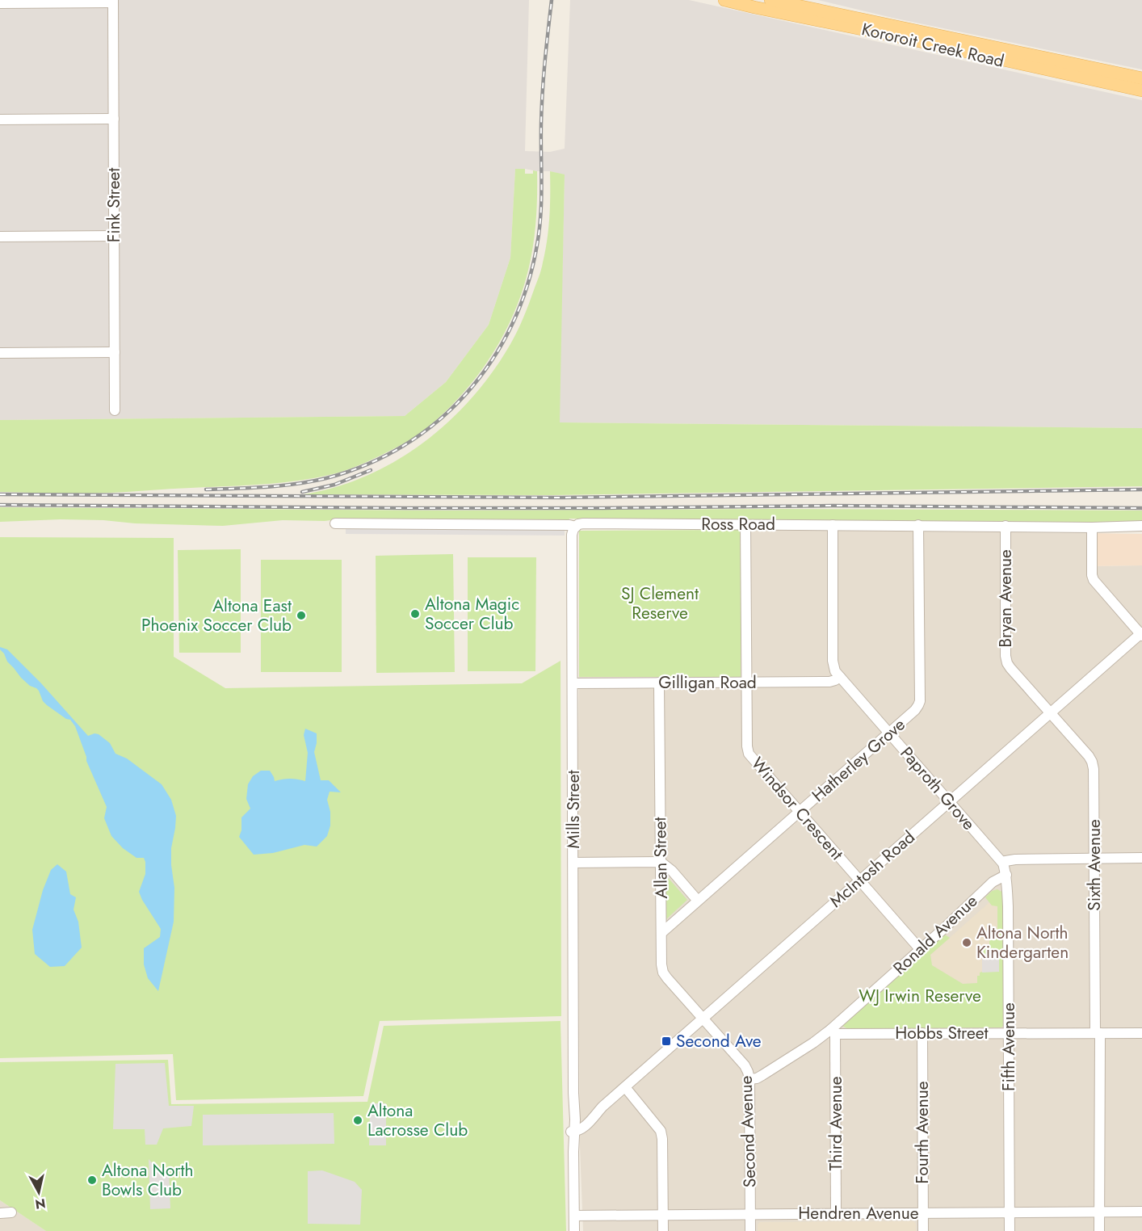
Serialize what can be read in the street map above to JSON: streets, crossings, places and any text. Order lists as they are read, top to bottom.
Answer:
{
  "streets": {
    "main road": ["Kororoit Creek Road"],
    "street": [
      "Fink Street",
      "Ross Road",
      "Bryan Avenue",
      "Gilligan Road",
      "Hatherley Grove",
      "Paproth Grove",
      "Windsor Crescent",
      "Mills Street",
      "Allan Street",
      "Sixth Avenue",
      "McIntosh Road",
      "Ronald Avenue",
      "Hobbs Street",
      "Fifth Avenue",
      "Third Avenue",
      "Second Avenue",
      "Fourth Avenue",
      "Hendren Avenue"
    ]
  },
  "crossings": [
    ["Ross Road", "Bryan Avenue"],
    ["Ross Road", "Hatherley Grove"],
    ["Ross Road", "Paproth Grove"],
    ["Ross Road", "Windsor Crescent"],
    ["Ross Road", "Mills Street"],
    ["Bryan Avenue", "Sixth Avenue"],
    ["Bryan Avenue", "McIntosh Road"],
    ["Gilligan Road", "Paproth Grove"],
    ["Gilligan Road", "Windsor Crescent"],
    ["Gilligan Road", "Mills Street"],
    ["Gilligan Road", "Allan Street"],
    ["Hatherley Grove", "Paproth Grove"],
    ["Hatherley Grove", "Windsor Crescent"],
    ["Hatherley Grove", "Allan Street"],
    ["Paproth Grove", "McIntosh Road"],
    ["Paproth Grove", "Fifth Avenue"],
    ["Windsor Crescent", "McIntosh Road"],
    ["Windsor Crescent", "Ronald Avenue"],
    ["Mills Street", "McIntosh Road"],
    ["Mills Street", "Hendren Avenue"],
    ["Allan Street", "McIntosh Road"],
    ["Allan Street", "Second Avenue"],
    ["Sixth Avenue", "McIntosh Road"],
    ["Sixth Avenue", "Hobbs Street"],
    ["Sixth Avenue", "Hendren Avenue"],
    ["McIntosh Road", "Second Avenue"],
    ["Ronald Avenue", "Hobbs Street"],
    ["Ronald Avenue", "Fifth Avenue"],
    ["Ronald Avenue", "Third Avenue"],
    ["Ronald Avenue", "Second Avenue"],
    ["Hobbs Street", "Fifth Avenue"],
    ["Hobbs Street", "Third Avenue"],
    ["Hobbs Street", "Fourth Avenue"],
    ["Fifth Avenue", "Hendren Avenue"],
    ["Third Avenue", "Hendren Avenue"],
    ["Second Avenue", "Hendren Avenue"],
    ["Fourth Avenue", "Hendren Avenue"]
  ],
  "parks": ["SJ Clement Reserve", "WJ Irwin Reserve"],
  "places": {
    "other": [
      "Altona Magic Soccer Club",
      "Altona East Phoenix Soccer Club",
      "Altona North Kindergarten",
      "Altona Lacrosse Club",
      "Altona North Bowls Club"
    ],
    "transit": ["Second Ave"]
  },
  "north": "bottom"
}
